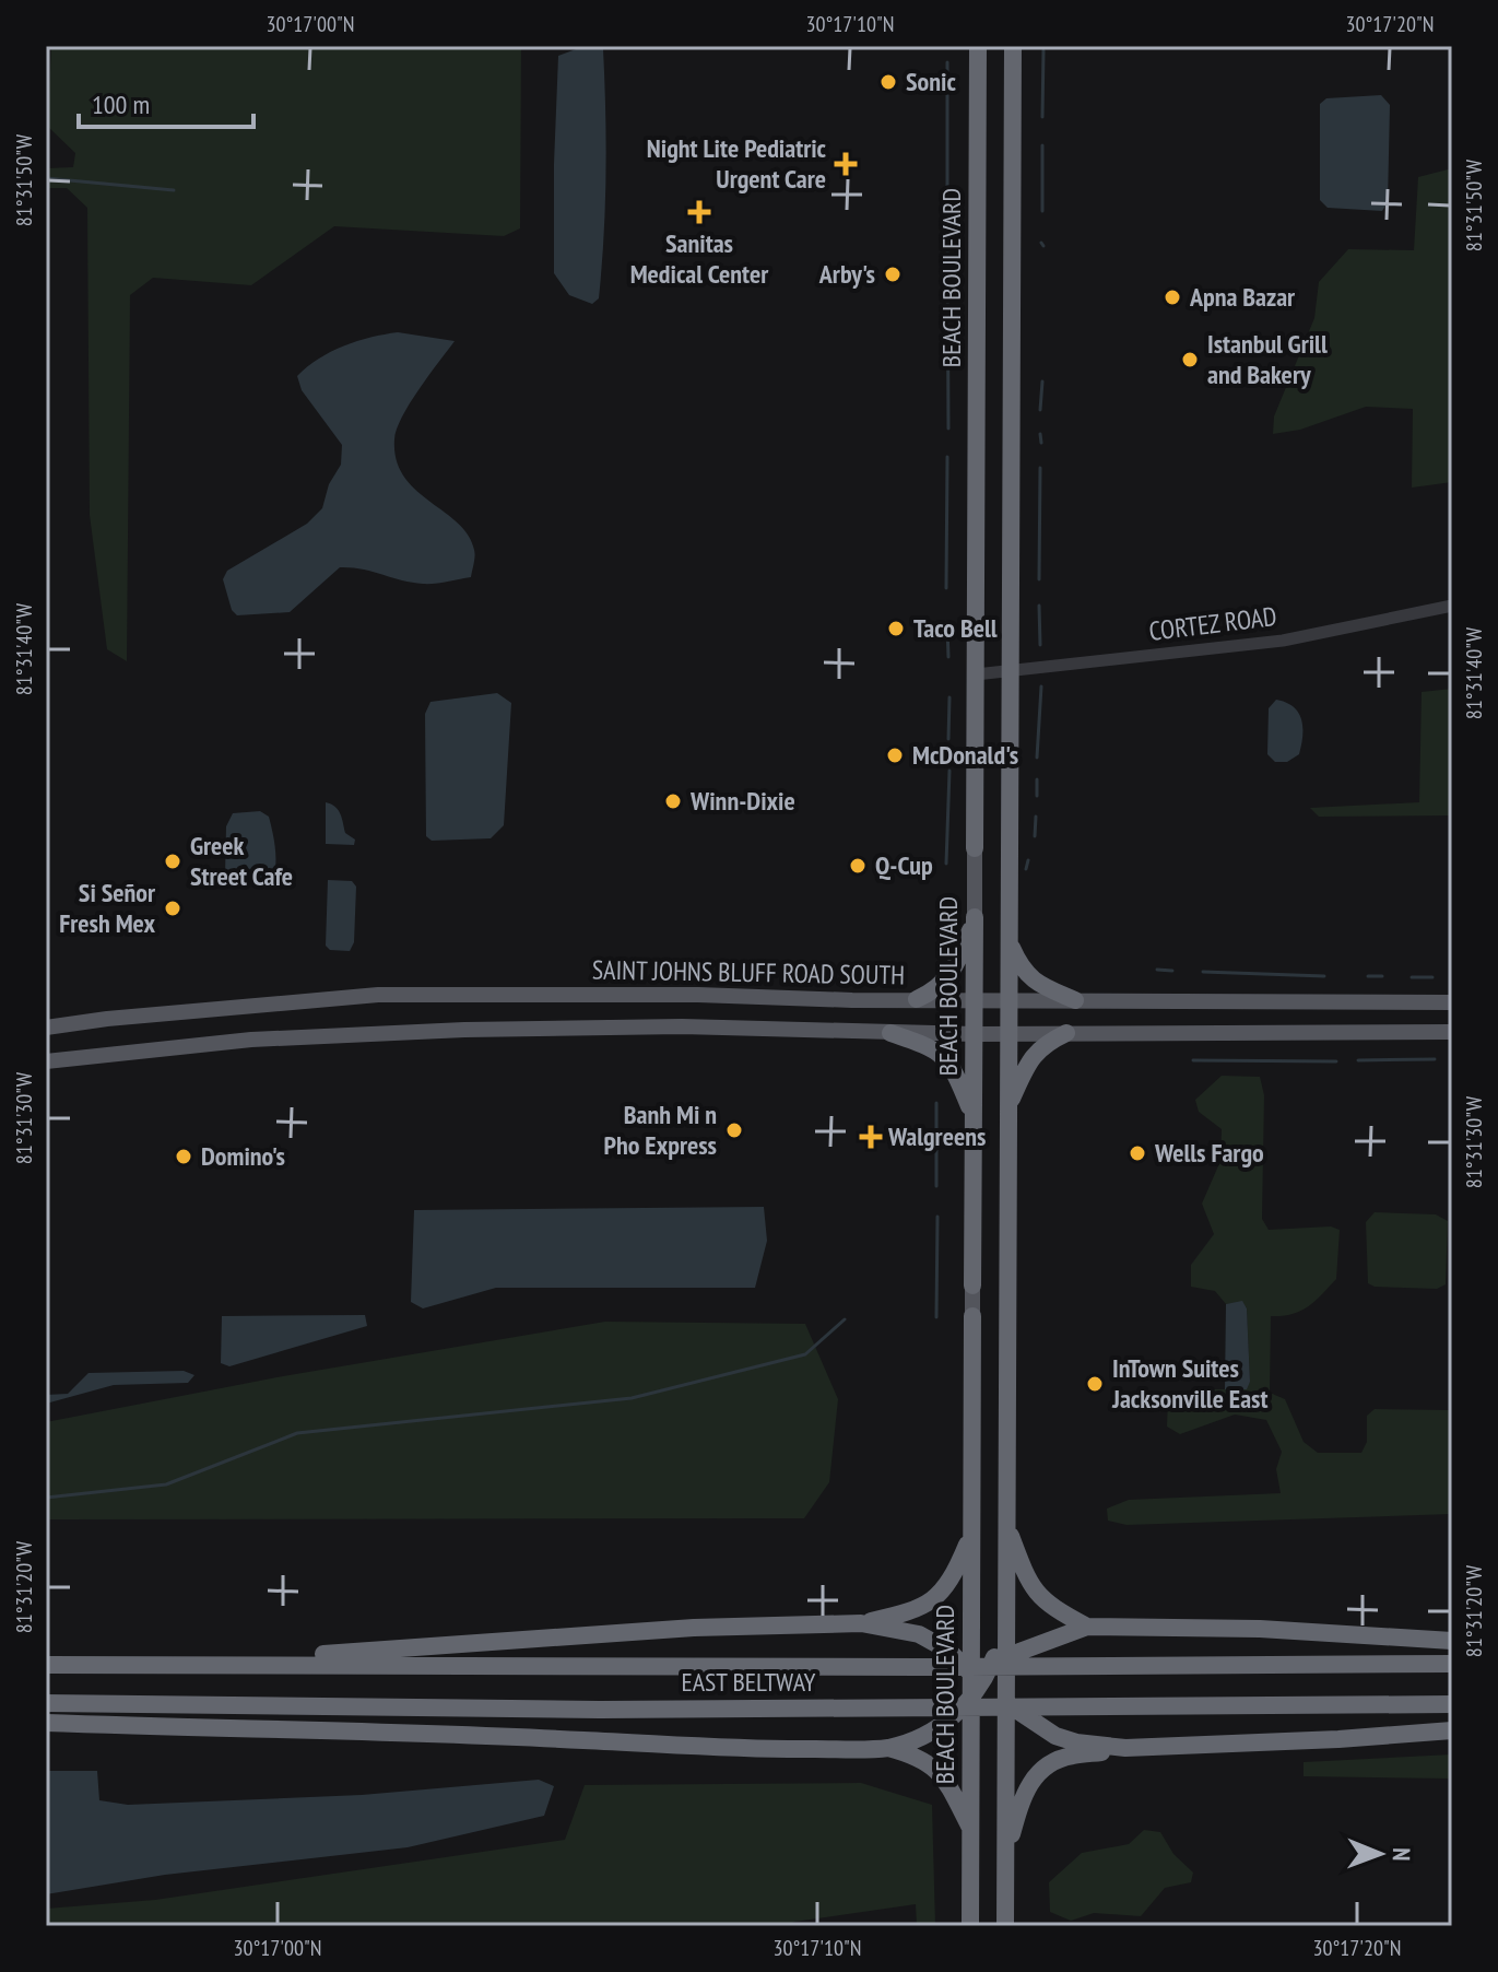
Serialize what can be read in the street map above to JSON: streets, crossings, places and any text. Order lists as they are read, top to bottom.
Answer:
{
  "streets": {
    "highway": ["BEACH BOULEVARD", "EAST BELTWAY"],
    "main road": ["SAINT JOHNS BLUFF ROAD SOUTH"],
    "street": ["CORTEZ ROAD"]
  },
  "crossings": [
    ["BEACH BOULEVARD", "CORTEZ ROAD"],
    ["BEACH BOULEVARD", "SAINT JOHNS BLUFF ROAD SOUTH"]
  ],
  "places": {
    "other": [
      "Sonic",
      "Arby's",
      "Apna Bazar",
      "Istanbul Grill and Bakery",
      "Taco Bell",
      "McDonald's",
      "Winn-Dixie",
      "Greek Street Cafe",
      "Q-Cup",
      "Si Señor Fresh Mex",
      "Banh Mi n Pho Express",
      "Wells Fargo",
      "Domino's",
      "InTown Suites Jacksonville East"
    ],
    "health": ["Night Lite Pediatric Urgent Care", "Sanitas Medical Center", "Walgreens"]
  },
  "scale_bar": "100 m",
  "north": "right",
  "coordinates": [
    "30°17'00\"N",
    "30°17'10\"N",
    "30°17'20\"N",
    "81°31'50\"W",
    "81°31'40\"W",
    "81°31'30\"W",
    "81°31'20\"W"
  ]
}
